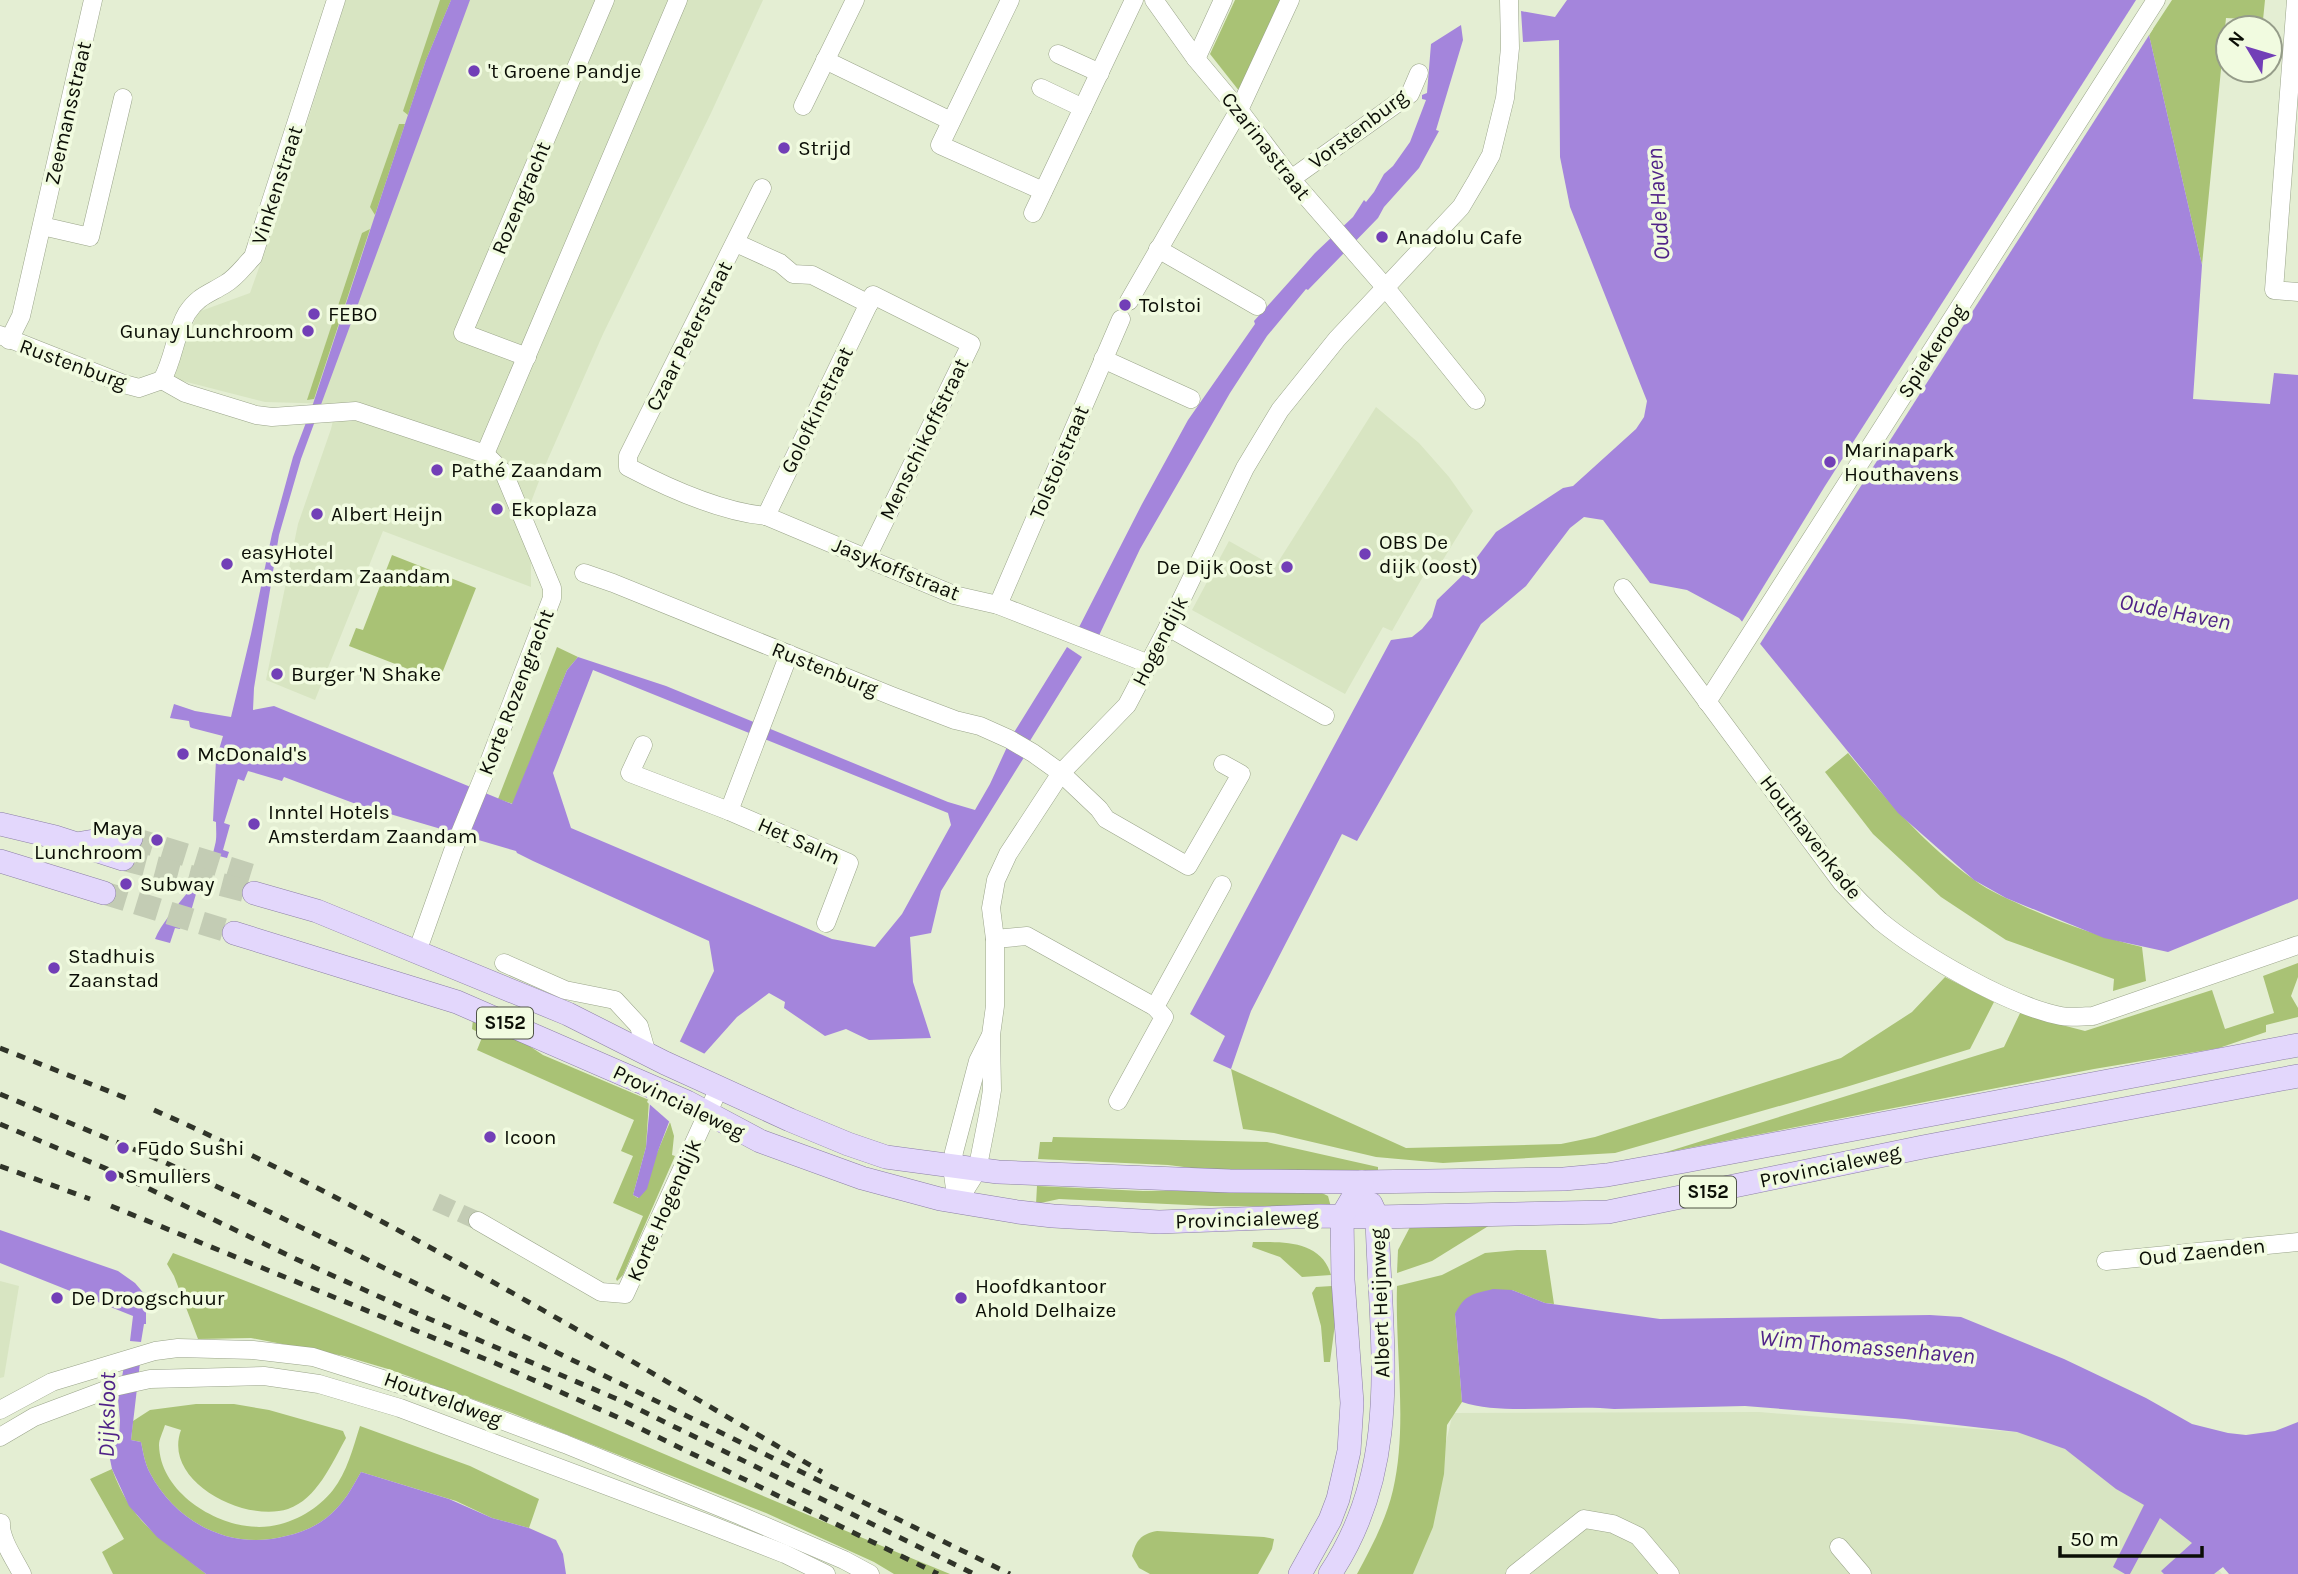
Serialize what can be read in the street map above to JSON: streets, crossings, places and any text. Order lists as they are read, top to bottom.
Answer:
{
  "streets": {
    "main road": ["S152", "Provincialeweg", "Albert Heijnweg"],
    "street": [
      "Zeemansstraat",
      "Vorstenburg",
      "Czarinastraat",
      "Vinkenstraat",
      "Rozengracht",
      "Czaar Peterstraat",
      "Spiekeroog",
      "Rustenburg",
      "Golofkinstraat",
      "Menschikoffstraat",
      "Tolstoistraat",
      "Jasykoffstraat",
      "Hogendijk",
      "Korte Rozengracht",
      "Houthavenkade",
      "Het Salm",
      "Korte Hogendijk",
      "Oud Zaenden",
      "Houtveldweg"
    ]
  },
  "crossings": [
    ["Zeemansstraat", "Rustenburg"],
    ["Vorstenburg", "Czarinastraat"],
    ["Czarinastraat", "Hogendijk"],
    ["Vinkenstraat", "Rustenburg"],
    ["Czaar Peterstraat", "Jasykoffstraat"],
    ["Spiekeroog", "Houthavenkade"],
    ["Rustenburg", "Hogendijk"],
    ["Golofkinstraat", "Menschikoffstraat"],
    ["Golofkinstraat", "Jasykoffstraat"],
    ["Menschikoffstraat", "Jasykoffstraat"],
    ["Tolstoistraat", "Jasykoffstraat"],
    ["Jasykoffstraat", "Hogendijk"],
    ["Hogendijk", "Provincialeweg"],
    ["Korte Rozengracht", "Provincialeweg"],
    ["Provincialeweg", "Korte Hogendijk"],
    ["Provincialeweg", "Albert Heijnweg"]
  ],
  "water": ["Oude Haven", "Wim Thomassenhaven", "Dijksloot"],
  "places": [
    "'t Groene Pandje",
    "Strijd",
    "Anadolu Cafe",
    "Tolstoi",
    "FEBO",
    "Gunay Lunchroom",
    "Marinapark Houthavens",
    "Pathé Zaandam",
    "Ekoplaza",
    "Albert Heijn",
    "OBS De dijk (oost)",
    "easyHotel Amsterdam Zaandam",
    "De Dijk Oost",
    "Burger 'N Shake",
    "McDonald's",
    "Inntel Hotels Amsterdam Zaandam",
    "Maya Lunchroom",
    "Subway",
    "Stadhuis Zaanstad",
    "Icoon",
    "Fūdo Sushi",
    "Smullers",
    "De Droogschuur",
    "Hoofdkantoor Ahold Delhaize"
  ],
  "scale_bar": "50 m",
  "north": "top left"
}
